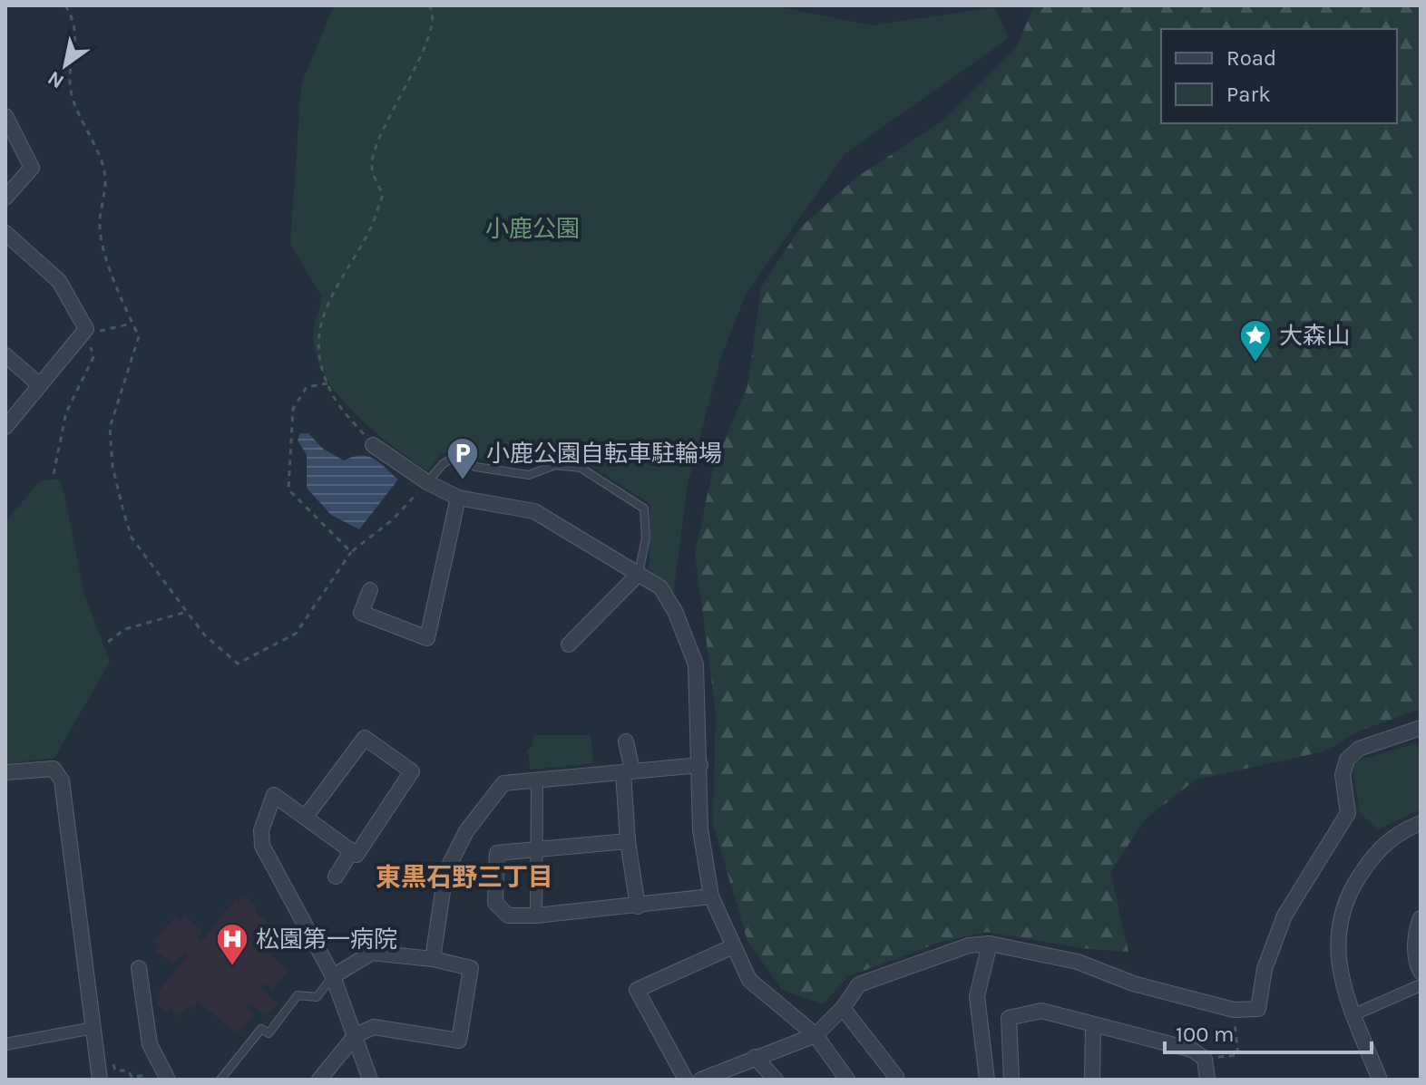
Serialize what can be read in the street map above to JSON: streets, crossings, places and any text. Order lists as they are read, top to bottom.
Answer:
{
  "districts": ["東黒石野三丁目"],
  "parks": ["小鹿公園"],
  "places": {
    "place": ["大森山"],
    "parking": ["小鹿公園自転車駐輪場"],
    "hospital": ["松園第一病院"]
  },
  "legend": ["Road", "Park"],
  "scale_bar": "100 m",
  "north": "bottom left"
}
